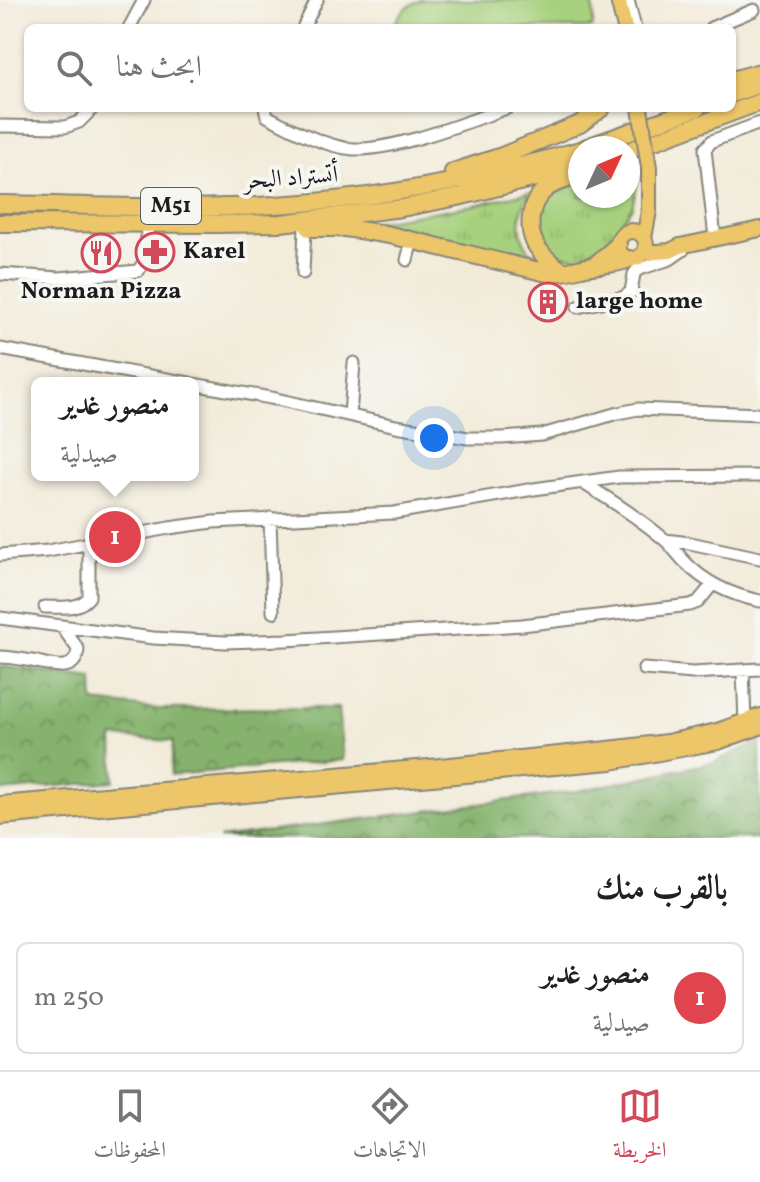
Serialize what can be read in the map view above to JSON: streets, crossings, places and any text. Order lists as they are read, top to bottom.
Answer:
{
  "streets": {
    "highway": ["أتستراد البحر", "M51"]
  },
  "places": {
    "pharmacy": ["Karel"],
    "restaurant": ["Norman Pizza"],
    "building": ["large home"]
  },
  "north": "top right",
  "page": {
    "search": "ابحث هنا",
    "popup": ["منصور غدير", "صيدلية"],
    "pins": "1",
    "heading": "بالقرب منك",
    "list": [
      {
        "mark": "1",
        "name": "منصور غدير",
        "note": "صيدلية",
        "value": "250 m"
      }
    ],
    "nav": ["الخريطة", "الاتجاهات", "المحفوظات"]
  }
}
